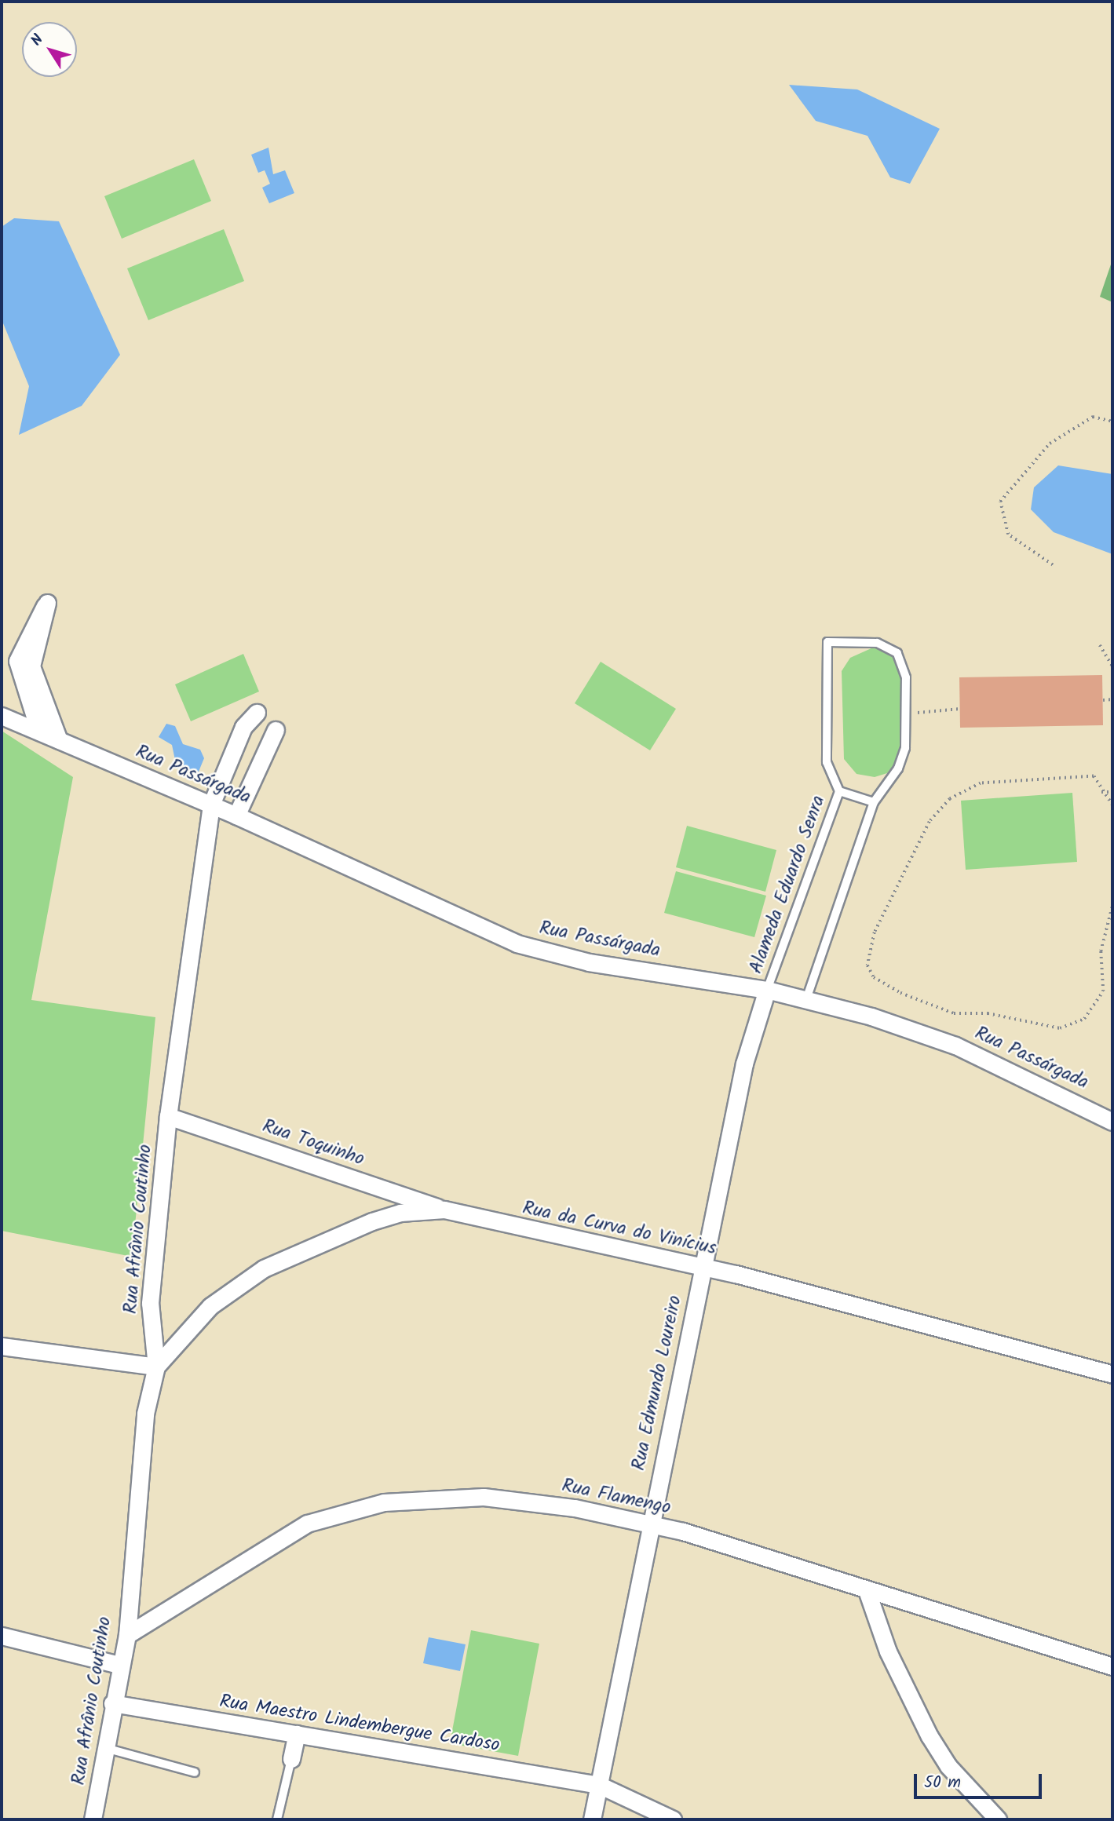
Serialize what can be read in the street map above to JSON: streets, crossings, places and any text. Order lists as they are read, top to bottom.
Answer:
{
  "streets": {
    "street": [
      "Rua Passárgada",
      "Rua Toquinho",
      "Rua da Curva do Vinícius",
      "Rua Afrânio Coutinho",
      "Rua Edmundo Loureiro",
      "Rua Flamengo",
      "Rua Maestro Lindembergue Cardoso"
    ],
    "lane": ["Alameda Eduardo Senra"]
  },
  "crossings": [
    ["Rua Passárgada", "Alameda Eduardo Senra"],
    ["Rua Passárgada", "Rua Afrânio Coutinho"],
    ["Rua Passárgada", "Rua Edmundo Loureiro"],
    ["Alameda Eduardo Senra", "Rua Edmundo Loureiro"],
    ["Rua Toquinho", "Rua da Curva do Vinícius"],
    ["Rua Toquinho", "Rua Afrânio Coutinho"],
    ["Rua da Curva do Vinícius", "Rua Afrânio Coutinho"],
    ["Rua da Curva do Vinícius", "Rua Edmundo Loureiro"],
    ["Rua Afrânio Coutinho", "Rua Flamengo"],
    ["Rua Afrânio Coutinho", "Rua Maestro Lindembergue Cardoso"],
    ["Rua Edmundo Loureiro", "Rua Flamengo"],
    ["Rua Edmundo Loureiro", "Rua Maestro Lindembergue Cardoso"]
  ],
  "scale_bar": "50 m",
  "north": "top left"
}
